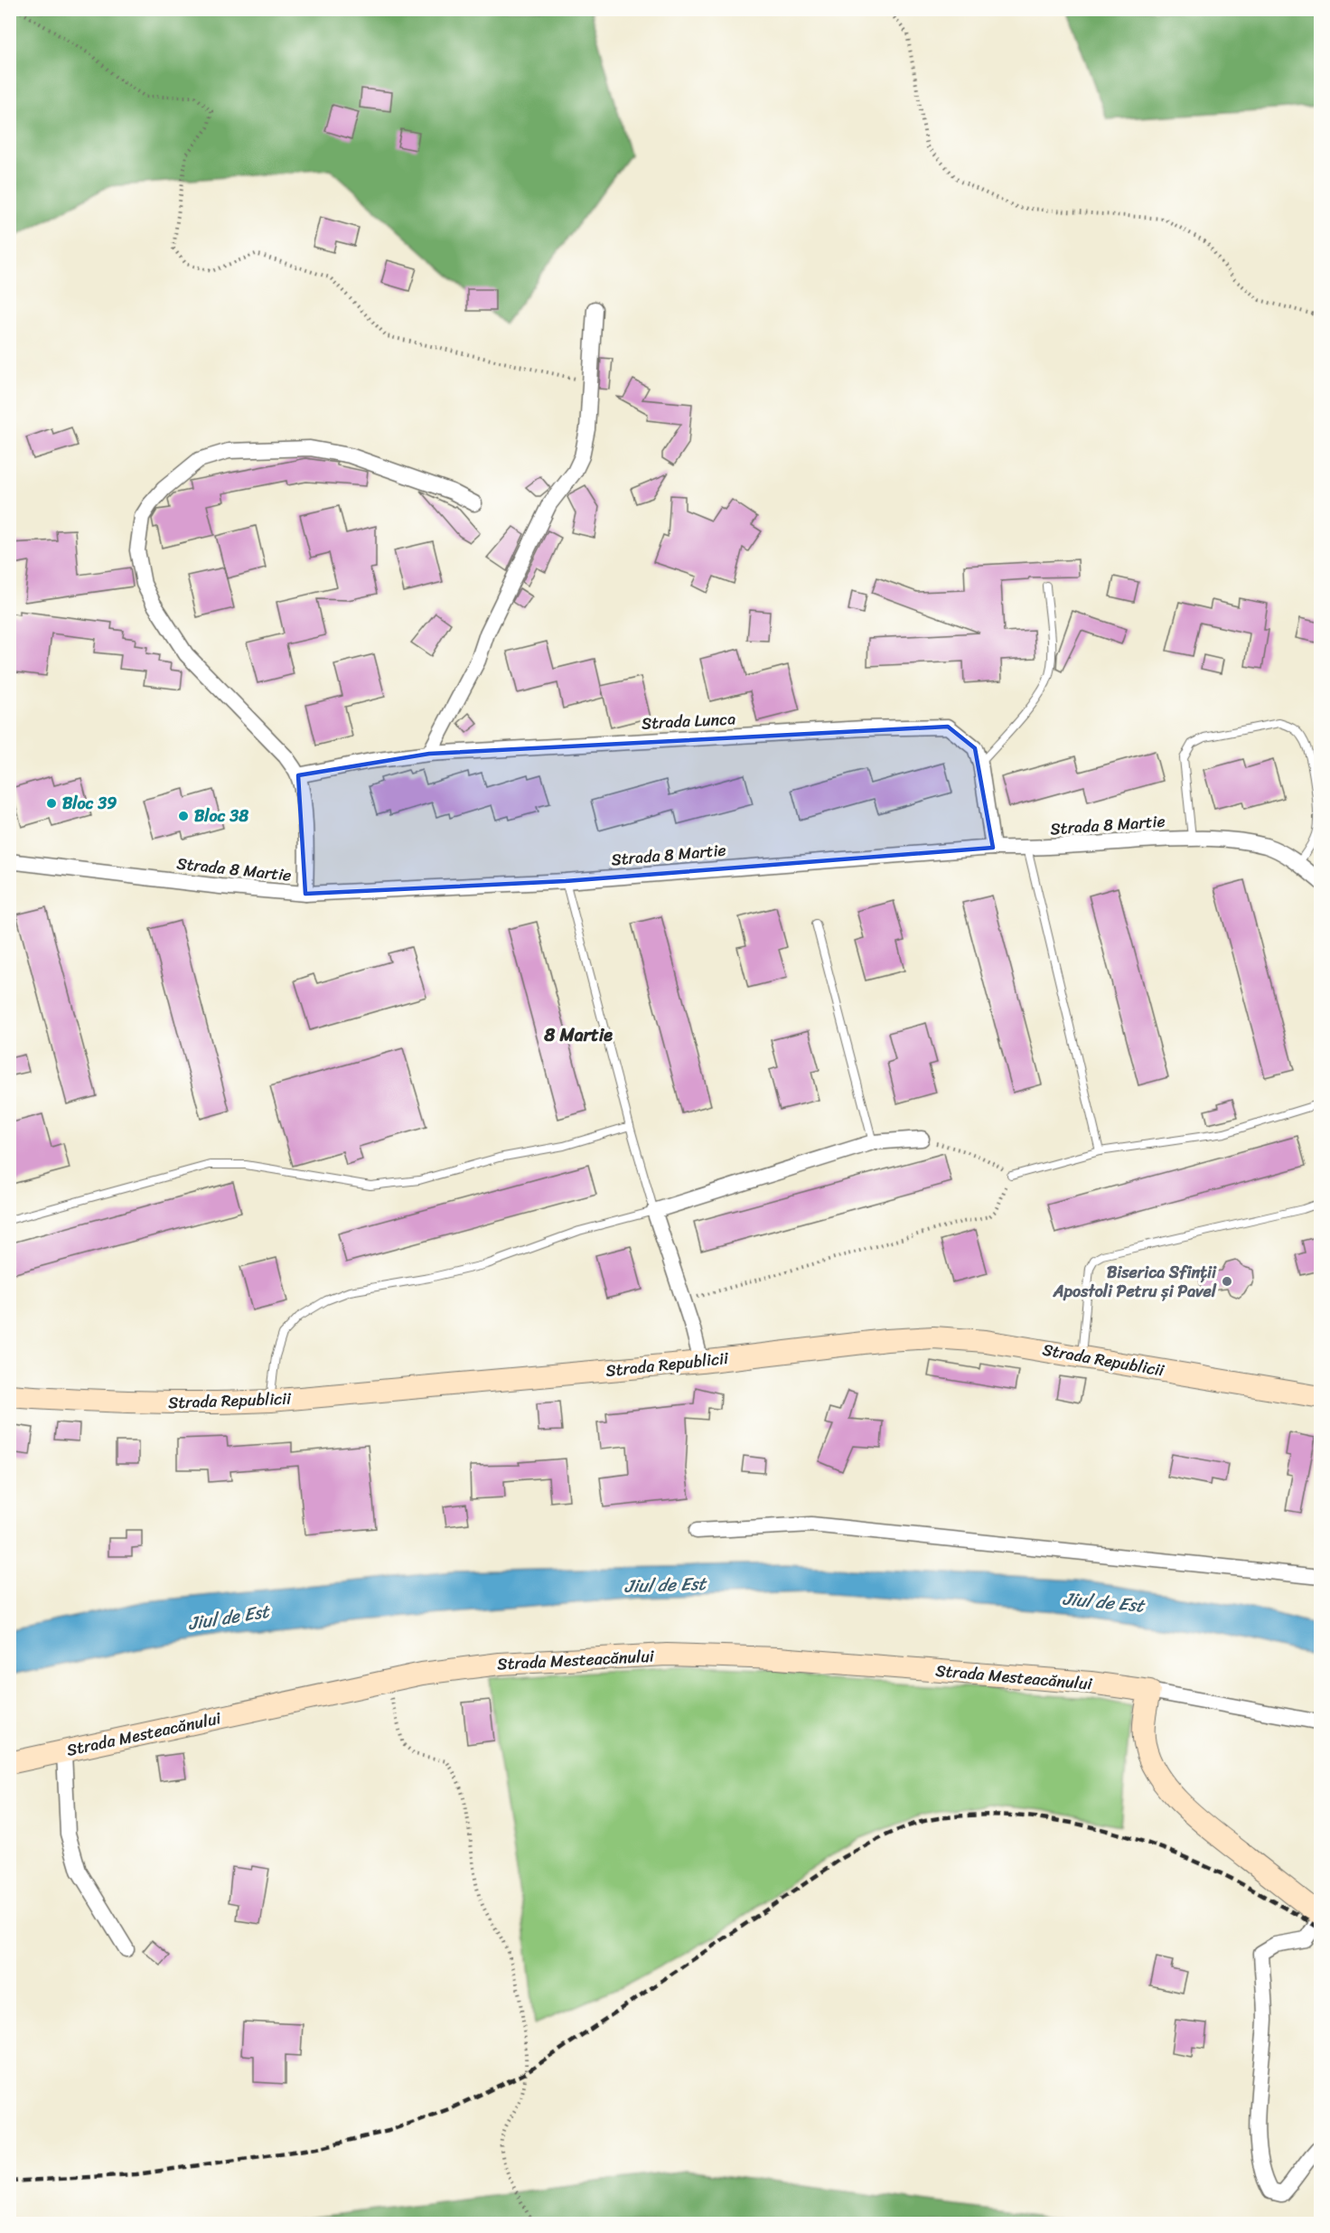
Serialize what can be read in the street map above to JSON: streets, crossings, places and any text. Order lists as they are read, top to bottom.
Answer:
{
  "streets": {
    "street": [
      "Strada Lunca",
      "Strada 8 Martie",
      "Strada Republicii",
      "Strada Mesteacănului"
    ]
  },
  "crossings": [
    ["Strada Lunca", "Strada 8 Martie"]
  ],
  "districts": ["8 Martie"],
  "water": ["Jiul de Est"],
  "places": ["Bloc 39", "Bloc 38", "Biserica Sfinții Apostoli Petru și Pavel"]
}
